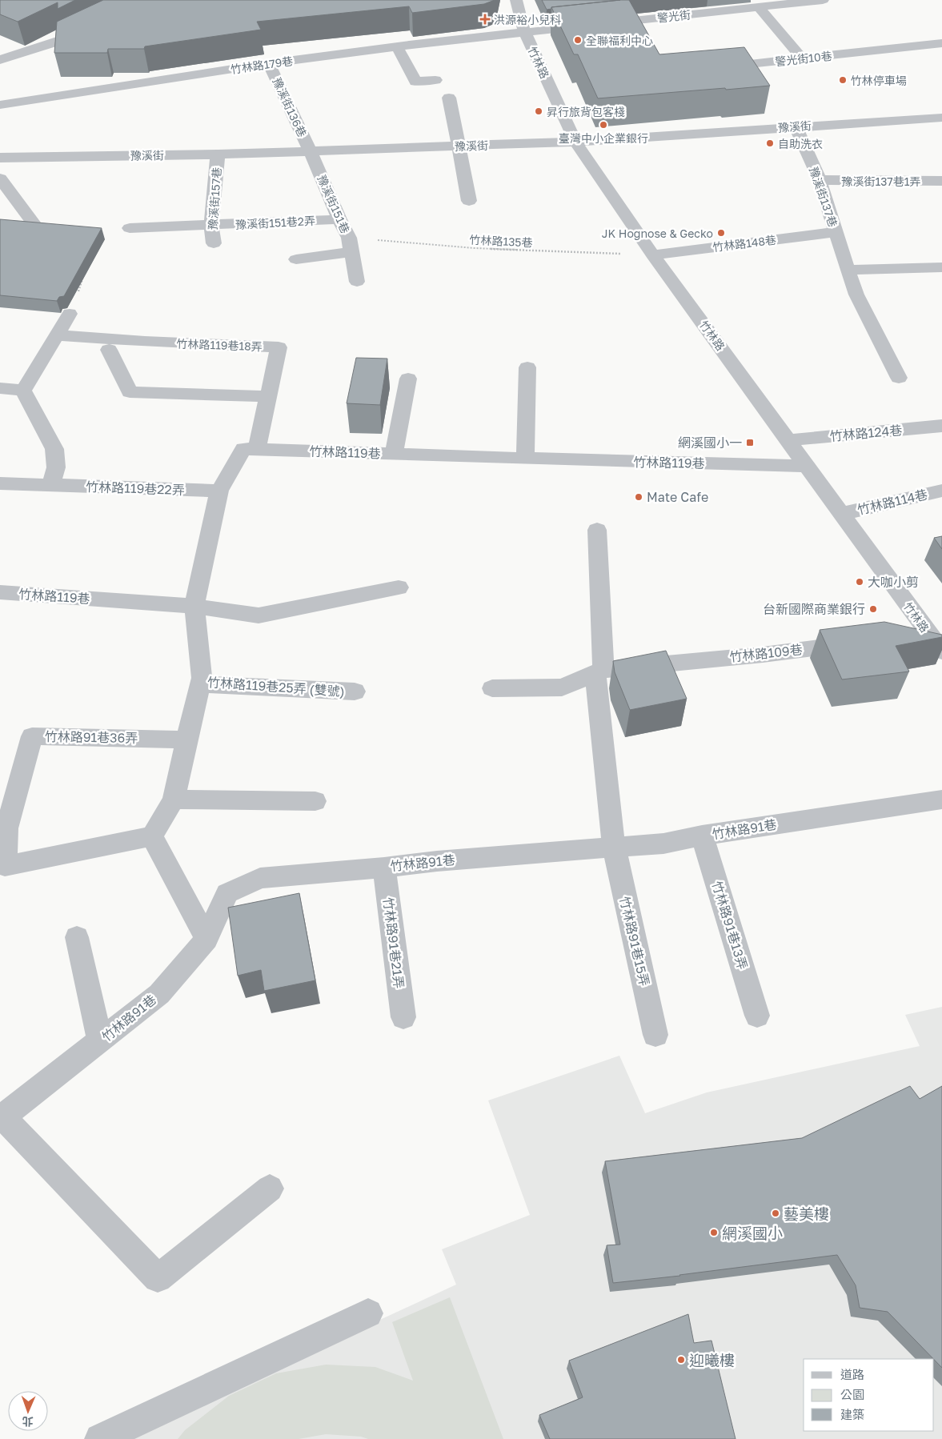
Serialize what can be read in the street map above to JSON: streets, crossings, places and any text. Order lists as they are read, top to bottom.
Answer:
{
  "streets": {
    "street": [
      "警光街",
      "警光街10巷",
      "竹林路",
      "竹林路179巷",
      "豫溪街136巷",
      "豫溪街",
      "豫溪街137巷1弄",
      "豫溪街137巷",
      "豫溪街157巷",
      "豫溪街151巷",
      "豫溪街151巷2弄",
      "竹林路148巷",
      "竹林路119巷18弄",
      "竹林路124巷",
      "竹林路119巷",
      "竹林路119巷22弄",
      "竹林路114巷",
      "竹林路109巷",
      "竹林路119巷25弄 (雙號)",
      "竹林路91巷36弄",
      "竹林路91巷",
      "竹林路91巷13弄",
      "竹林路91巷15弄",
      "竹林路91巷21弄"
    ],
    "path": ["竹林路135巷"]
  },
  "crossings": [
    ["警光街", "竹林路"],
    ["警光街", "竹林路179巷"],
    ["竹林路", "竹林路179巷"],
    ["竹林路", "豫溪街"],
    ["竹林路", "竹林路135巷"],
    ["竹林路", "竹林路148巷"],
    ["竹林路", "竹林路124巷"],
    ["竹林路", "竹林路119巷"],
    ["竹林路", "竹林路114巷"],
    ["竹林路179巷", "豫溪街136巷"],
    ["豫溪街136巷", "豫溪街"],
    ["豫溪街136巷", "豫溪街151巷"],
    ["豫溪街", "豫溪街137巷"],
    ["豫溪街", "豫溪街157巷"],
    ["豫溪街", "豫溪街151巷"],
    ["豫溪街137巷1弄", "豫溪街137巷"],
    ["豫溪街137巷", "竹林路148巷"],
    ["豫溪街157巷", "豫溪街151巷2弄"],
    ["豫溪街151巷", "豫溪街151巷2弄"],
    ["豫溪街151巷", "竹林路135巷"],
    ["竹林路135巷", "竹林路148巷"],
    ["竹林路119巷18弄", "竹林路119巷"],
    ["竹林路119巷", "竹林路119巷22弄"],
    ["竹林路119巷", "竹林路119巷25弄 (雙號)"],
    ["竹林路109巷", "竹林路91巷15弄"],
    ["竹林路91巷", "竹林路91巷13弄"],
    ["竹林路91巷", "竹林路91巷15弄"],
    ["竹林路91巷", "竹林路91巷21弄"]
  ],
  "places": {
    "health": ["洪源裕小兒科"],
    "other": [
      "全聯福利中心",
      "竹林停車場",
      "昇行旅背包客棧",
      "臺灣中小企業銀行",
      "自助洗衣",
      "JK Hognose & Gecko",
      "Mate Cafe",
      "大咖小剪",
      "台新國際商業銀行",
      "藝美樓",
      "網溪國小",
      "迎曦樓"
    ],
    "transit": ["網溪國小一"]
  },
  "legend": ["道路", "公園", "建築"],
  "north": "bottom"
}
